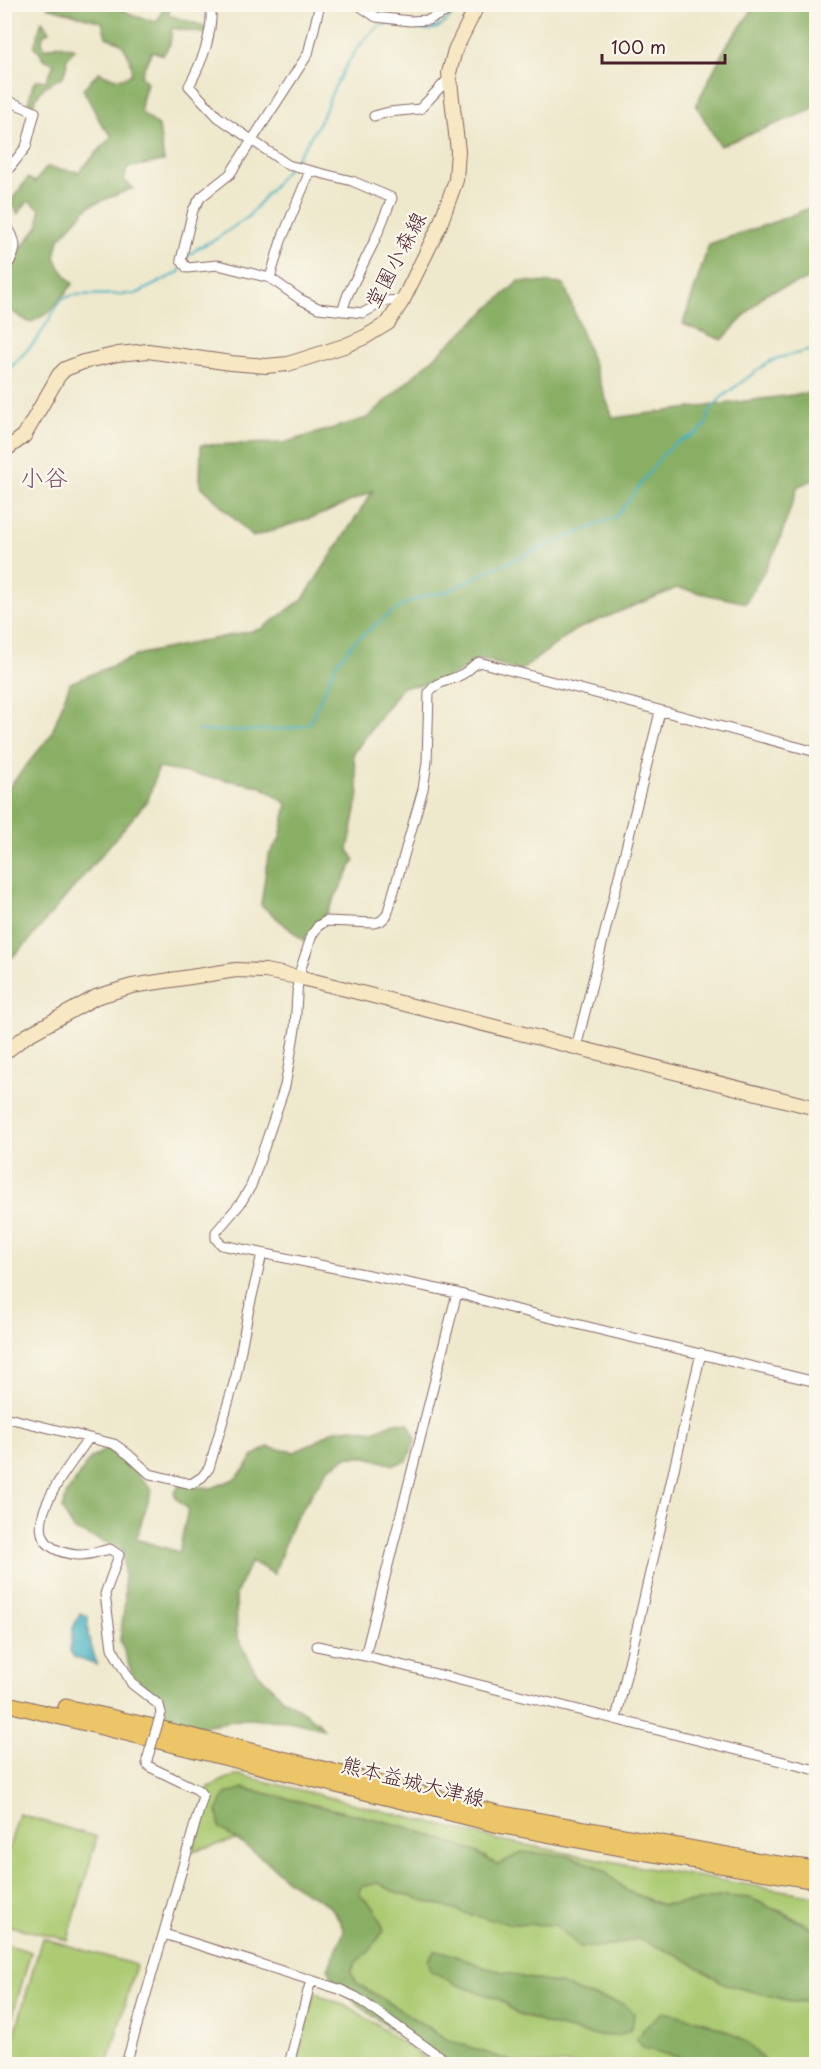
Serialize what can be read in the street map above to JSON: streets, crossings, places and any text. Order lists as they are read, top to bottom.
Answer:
{
  "streets": {
    "main road": ["熊本益城大津線"],
    "street": ["堂園小森線"]
  },
  "districts": ["小谷"],
  "scale_bar": "100 m"
}
